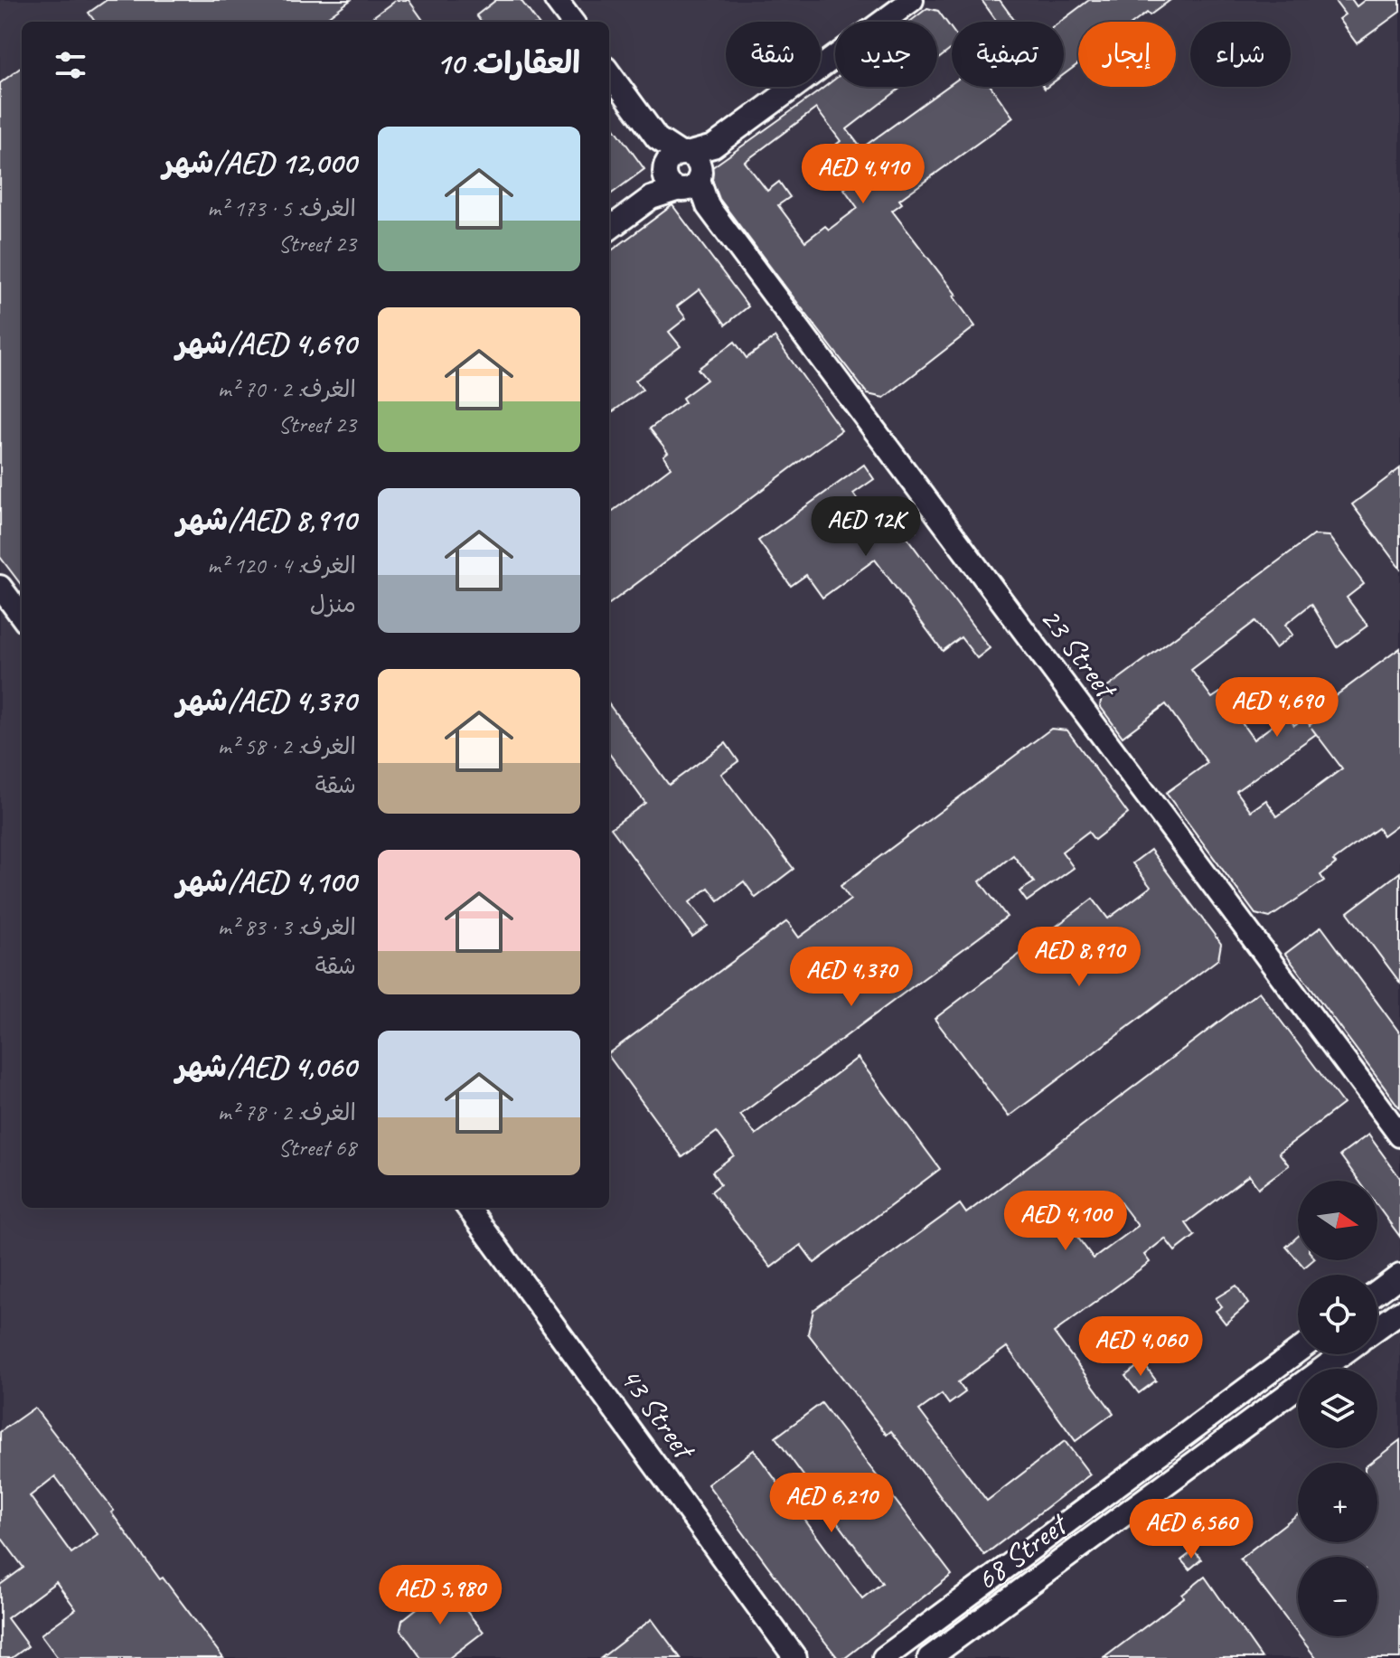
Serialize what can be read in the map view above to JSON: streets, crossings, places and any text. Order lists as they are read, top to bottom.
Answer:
{
  "streets": {
    "street": ["23 Street", "43 Street", "68 Street"]
  },
  "north": "right",
  "page": {
    "chip": [
      "شراء",
      "إيجار",
      "تصفية",
      "جديد",
      "شقة"
    ],
    "heading": "العقارات: 10",
    "list": [
      {
        "name": "AED 12,000/شهر",
        "note": "الغرف: 5 · 173 m² · 23 Street"
      },
      {
        "name": "AED 4,690/شهر",
        "note": "الغرف: 2 · 70 m² · 23 Street"
      },
      {
        "name": "AED 8,910/شهر",
        "note": "الغرف: 4 · 120 m² · منزل"
      },
      {
        "name": "AED 4,370/شهر",
        "note": "الغرف: 2 · 58 m² · شقة"
      },
      {
        "name": "AED 4,100/شهر",
        "note": "الغرف: 3 · 83 m² · شقة"
      },
      {
        "name": "AED 4,060/شهر",
        "note": "الغرف: 2 · 78 m² · 68 Street"
      }
    ],
    "price": [
      "AED 4,410",
      "AED 12K",
      "AED 4,690",
      "AED 8,910",
      "AED 4,370",
      "AED 4,100",
      "AED 4,060",
      "AED 6,210",
      "AED 6,560",
      "AED 5,980"
    ],
    "map_buttons": ["+", "−"]
  }
}
